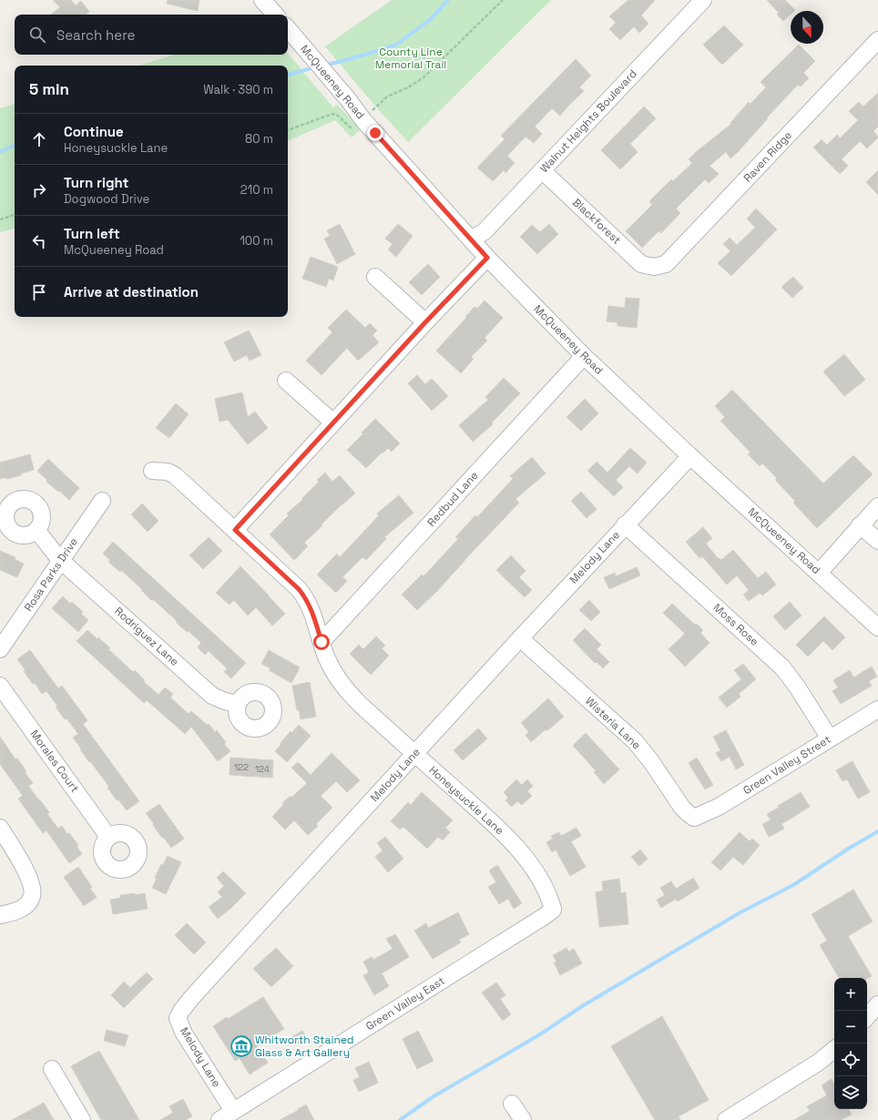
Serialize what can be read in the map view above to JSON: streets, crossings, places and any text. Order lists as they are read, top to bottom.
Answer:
{
  "streets": {
    "street": [
      "McQueeney Road",
      "Walnut Heights Boulevard",
      "Raven Ridge",
      "Blackforest",
      "Redbud Lane",
      "Melody Lane",
      "Rosa Parks Drive",
      "Moss Rose",
      "Rodriguez Lane",
      "Wisteria Lane",
      "Morales Court",
      "Green Valley Street",
      "Honeysuckle Lane",
      "Green Valley East"
    ]
  },
  "crossings": [
    ["McQueeney Road", "Walnut Heights Boulevard"],
    ["McQueeney Road", "Redbud Lane"],
    ["McQueeney Road", "Melody Lane"],
    ["Walnut Heights Boulevard", "Blackforest"],
    ["Raven Ridge", "Blackforest"],
    ["Redbud Lane", "Honeysuckle Lane"],
    ["Melody Lane", "Moss Rose"],
    ["Melody Lane", "Wisteria Lane"],
    ["Melody Lane", "Honeysuckle Lane"],
    ["Melody Lane", "Green Valley East"],
    ["Rosa Parks Drive", "Rodriguez Lane"],
    ["Moss Rose", "Green Valley Street"],
    ["Wisteria Lane", "Green Valley Street"],
    ["Honeysuckle Lane", "Green Valley East"]
  ],
  "parks": ["County Line Memorial Trail"],
  "places": {
    "museum": ["Whitworth Stained Glass & Art Gallery"]
  },
  "house_numbers": ["122", "124"],
  "north": "bottom",
  "page": {
    "search": "Search here",
    "heading": ["5 min", "Walk · 390 m"],
    "list": [
      ["Continue", "Honeysuckle Lane", "80 m"],
      ["Turn right", "Dogwood Drive", "210 m"],
      ["Turn left", "McQueeney Road", "100 m"],
      "Arrive at destination"
    ],
    "map_buttons": ["+", "−"]
  }
}
